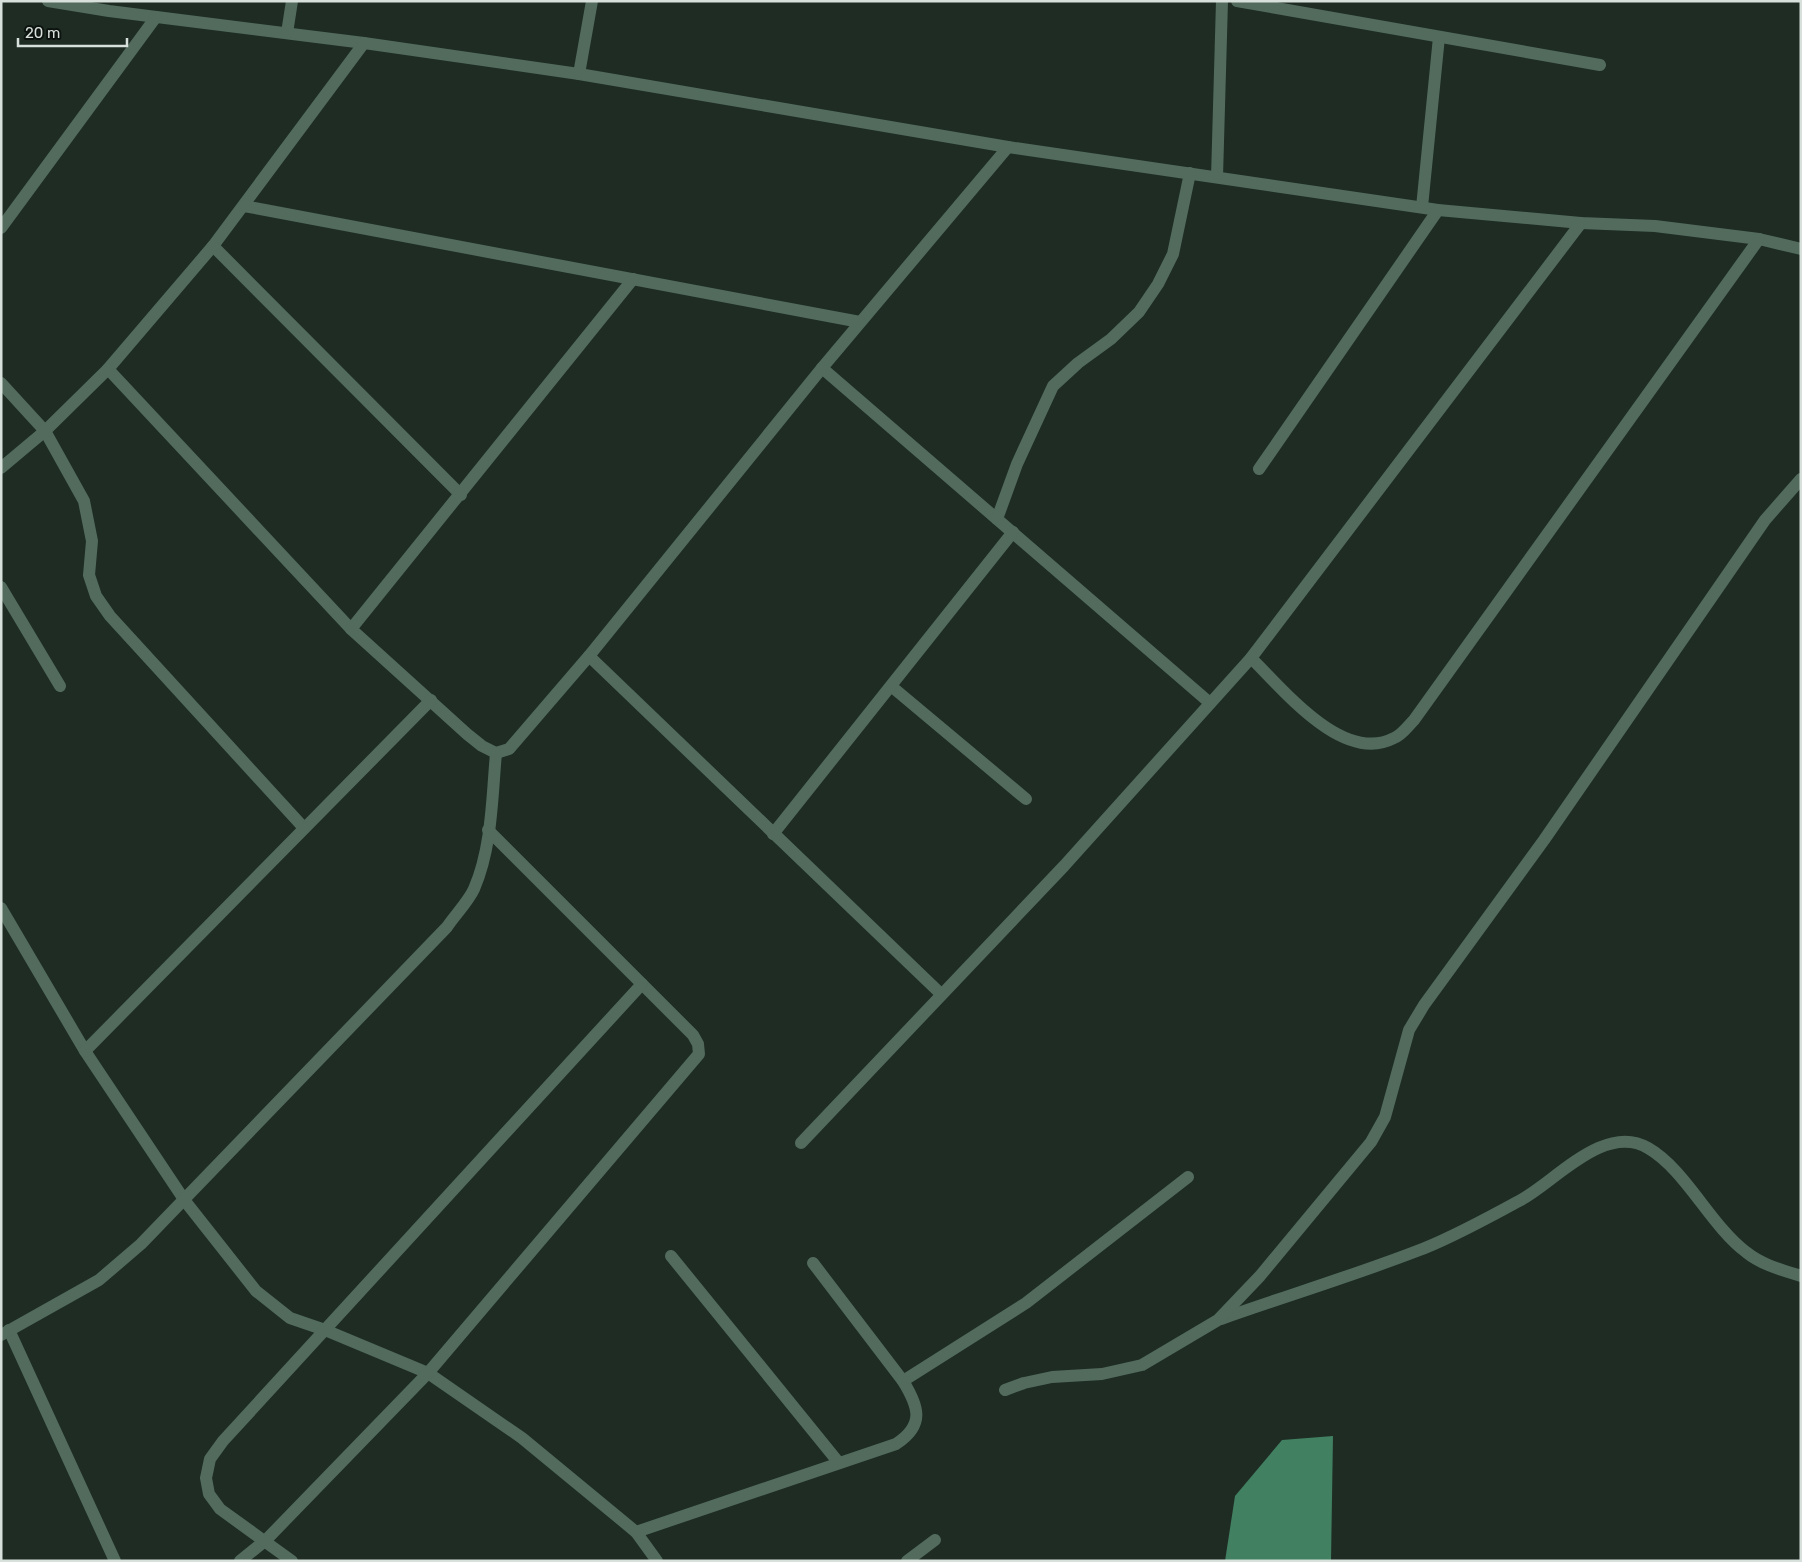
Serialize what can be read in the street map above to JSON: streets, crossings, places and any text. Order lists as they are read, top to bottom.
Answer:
{
  "scale_bar": "20 m"
}
